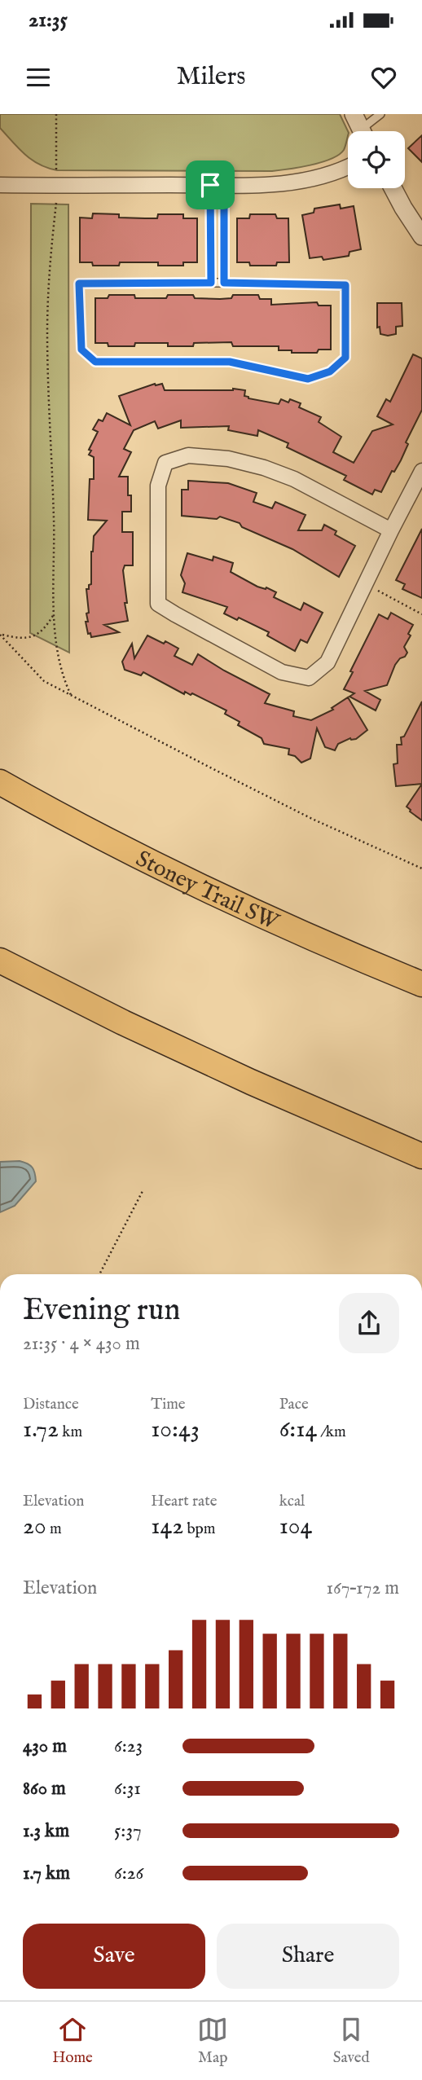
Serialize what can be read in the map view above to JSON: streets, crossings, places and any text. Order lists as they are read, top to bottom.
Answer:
{
  "streets": {
    "highway": ["Stoney Trail SW"]
  },
  "page": {
    "status": "21:35",
    "header": "Milers",
    "heading": ["Evening run", "21:35 · 4 × 430 m"],
    "stats": [
      ["Distance", "1.72 km"],
      ["Time", "10:43"],
      ["Pace", "6:14 /km"],
      ["Elevation", "20 m"],
      ["Heart rate", "142 bpm"],
      ["kcal", "104"]
    ],
    "chart": ["Elevation", "167–172 m"],
    "list": [
      {
        "name": "430 m",
        "note": "6:23"
      },
      {
        "name": "860 m",
        "note": "6:31"
      },
      {
        "name": "1.3 km",
        "note": "5:37"
      },
      {
        "name": "1.7 km",
        "note": "6:26"
      }
    ],
    "buttons": ["Save", "Share"],
    "tabs": ["Home", "Map", "Saved"]
  }
}
